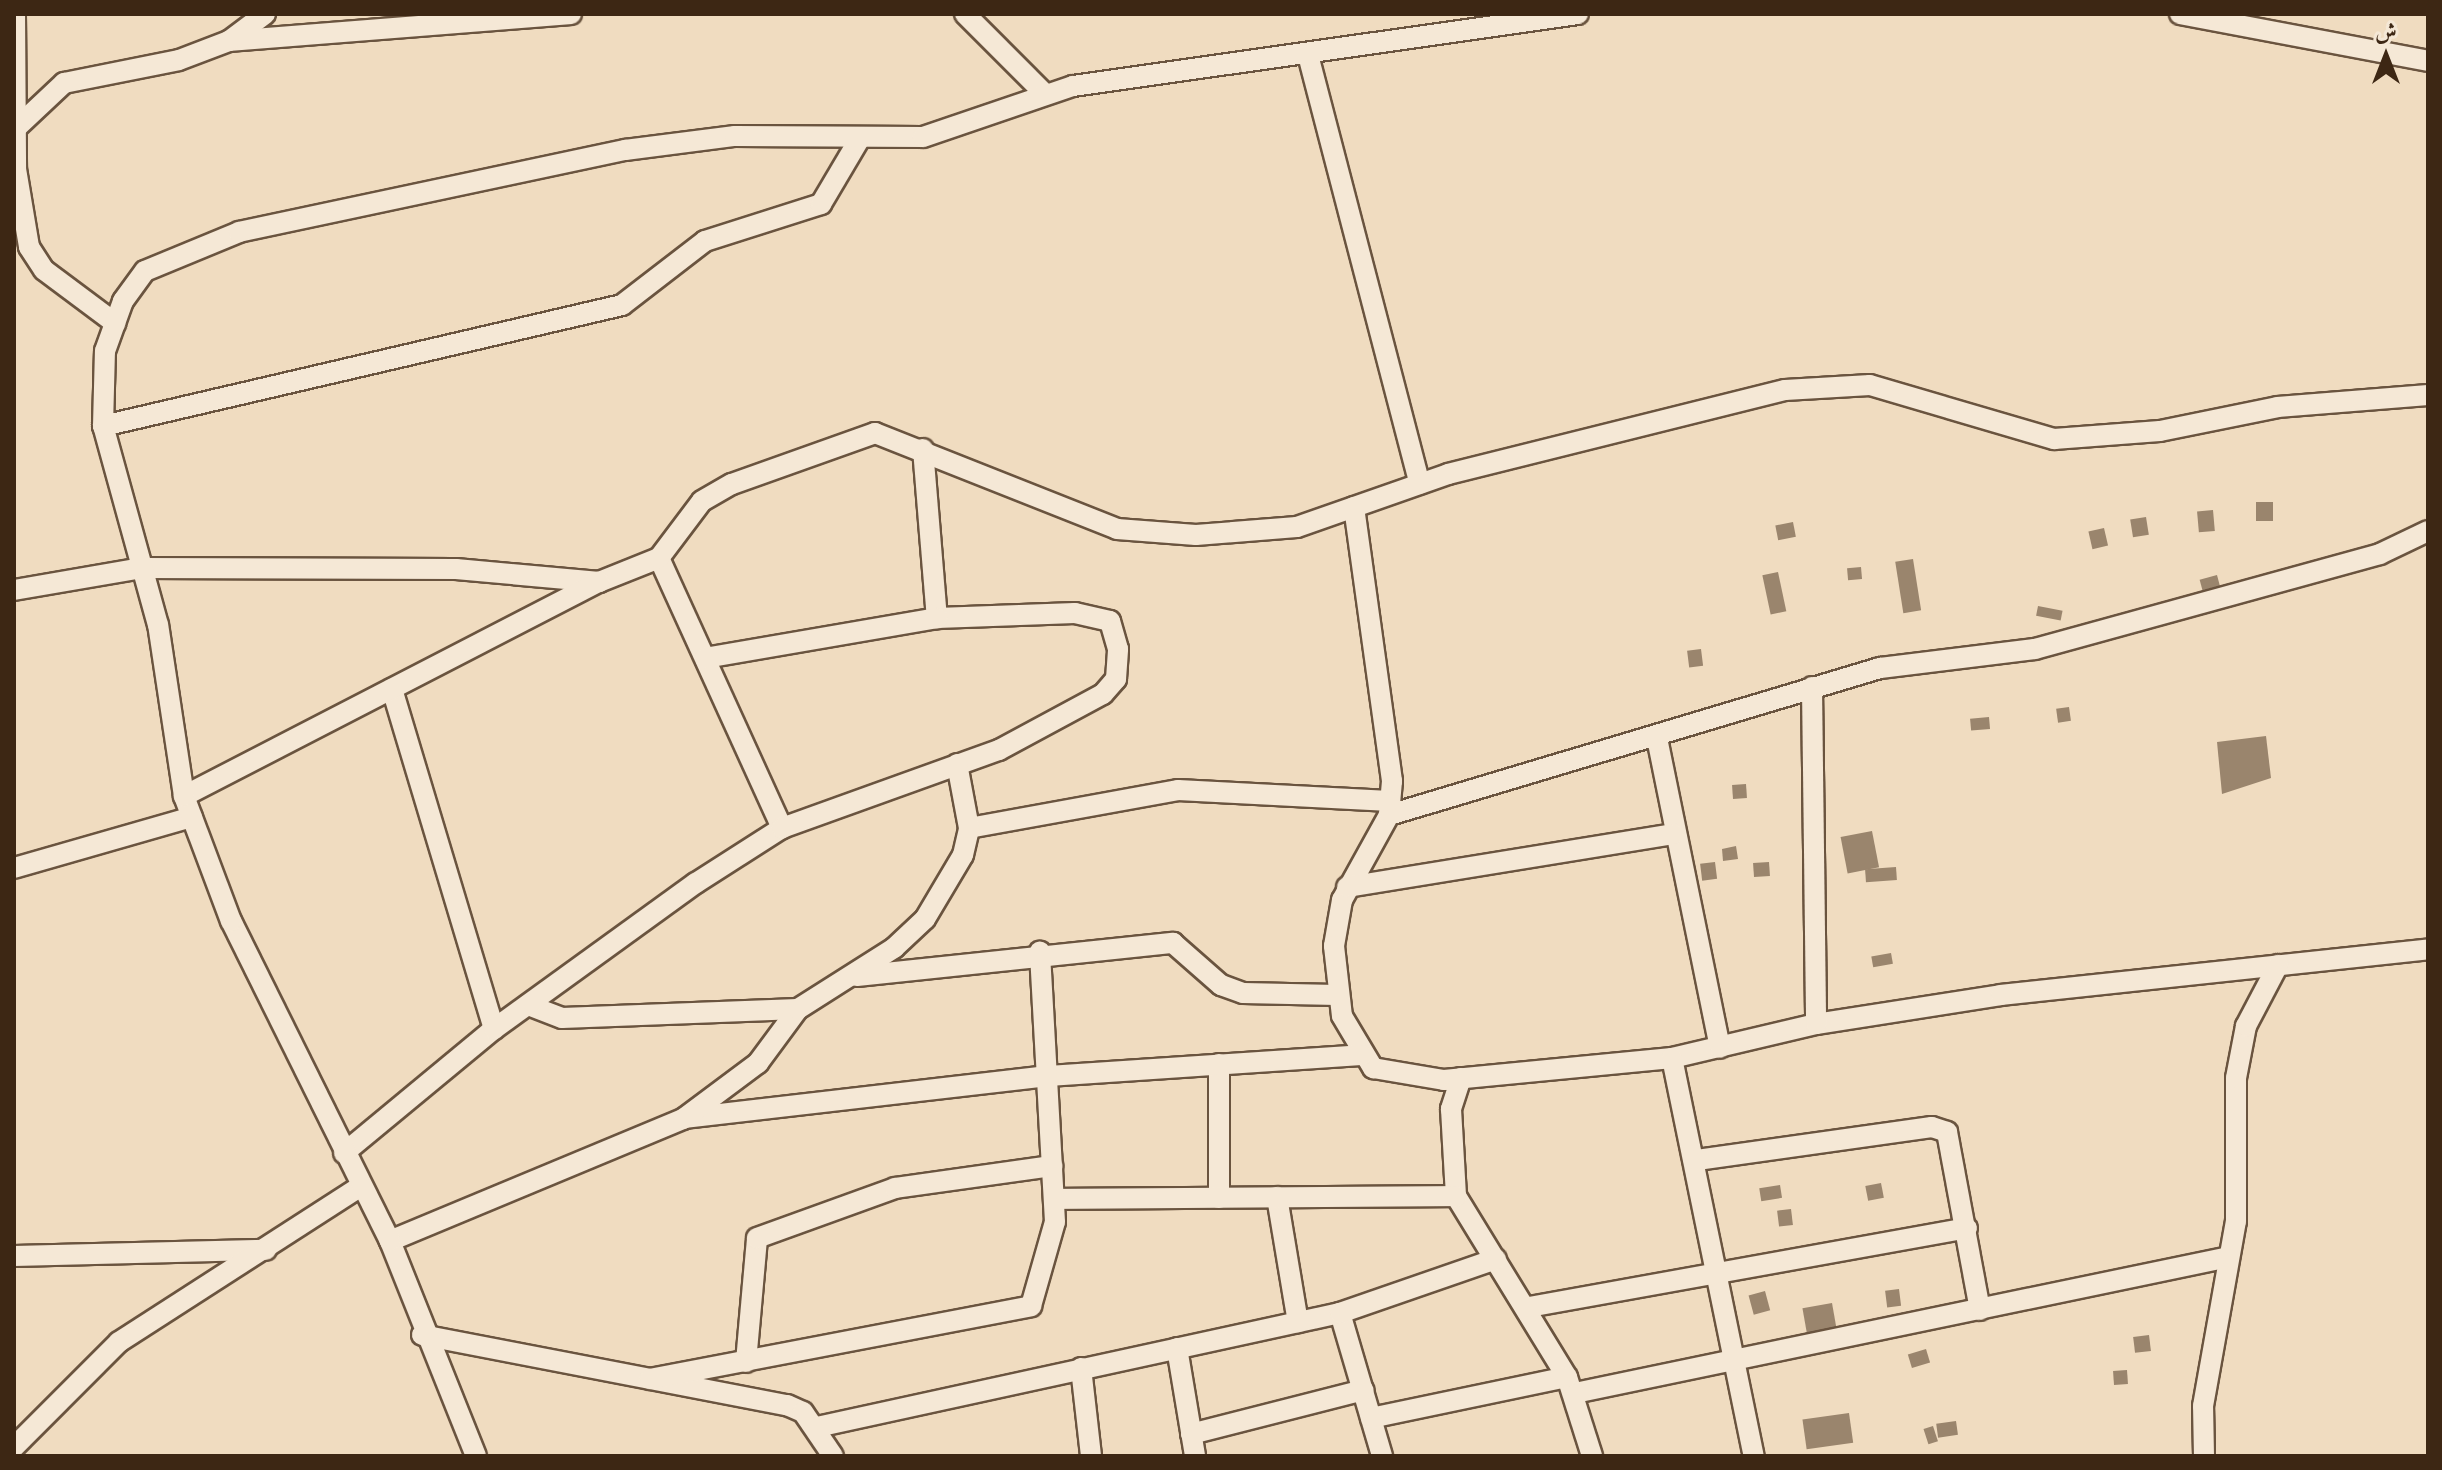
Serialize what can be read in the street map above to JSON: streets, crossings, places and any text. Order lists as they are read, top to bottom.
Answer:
{
  "north": "top"
}
